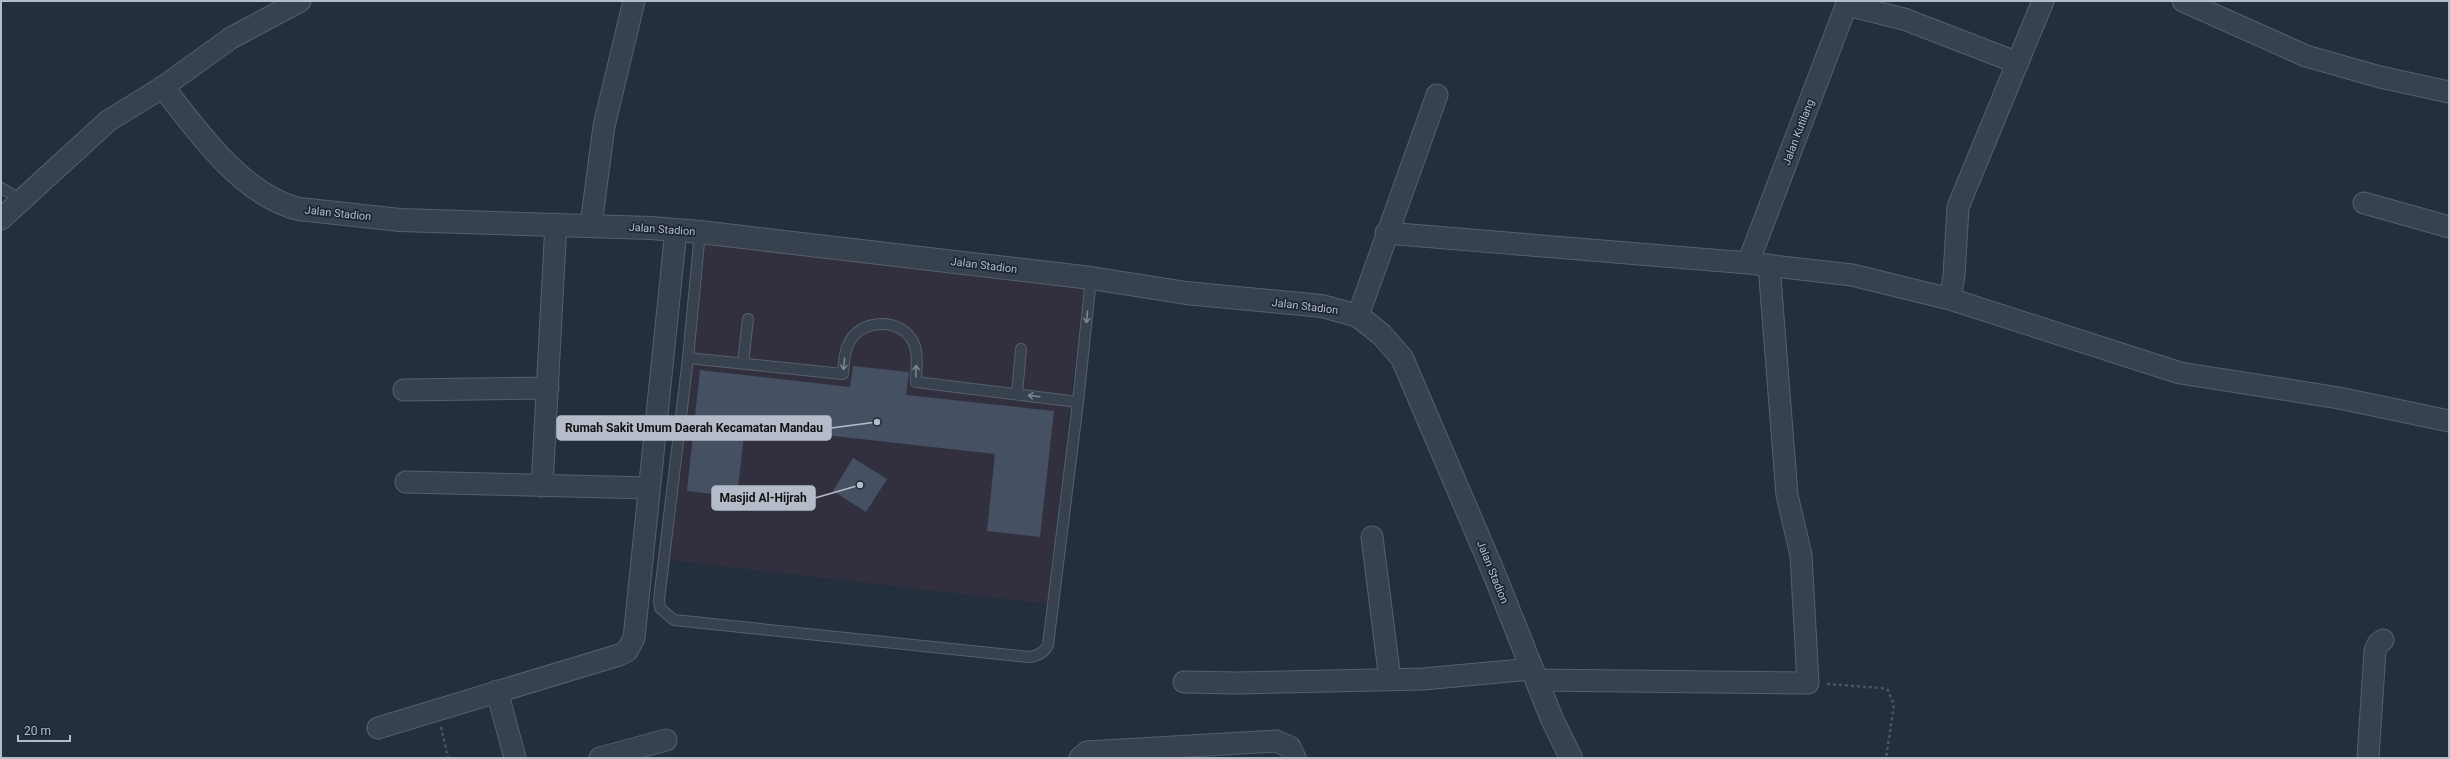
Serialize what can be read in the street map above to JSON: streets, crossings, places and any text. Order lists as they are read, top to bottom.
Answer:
{
  "streets": {
    "street": ["Jalan Kutilang", "Jalan Stadion"]
  },
  "places": ["Rumah Sakit Umum Daerah Kecamatan Mandau", "Masjid Al-Hijrah"],
  "scale_bar": "20 m"
}
